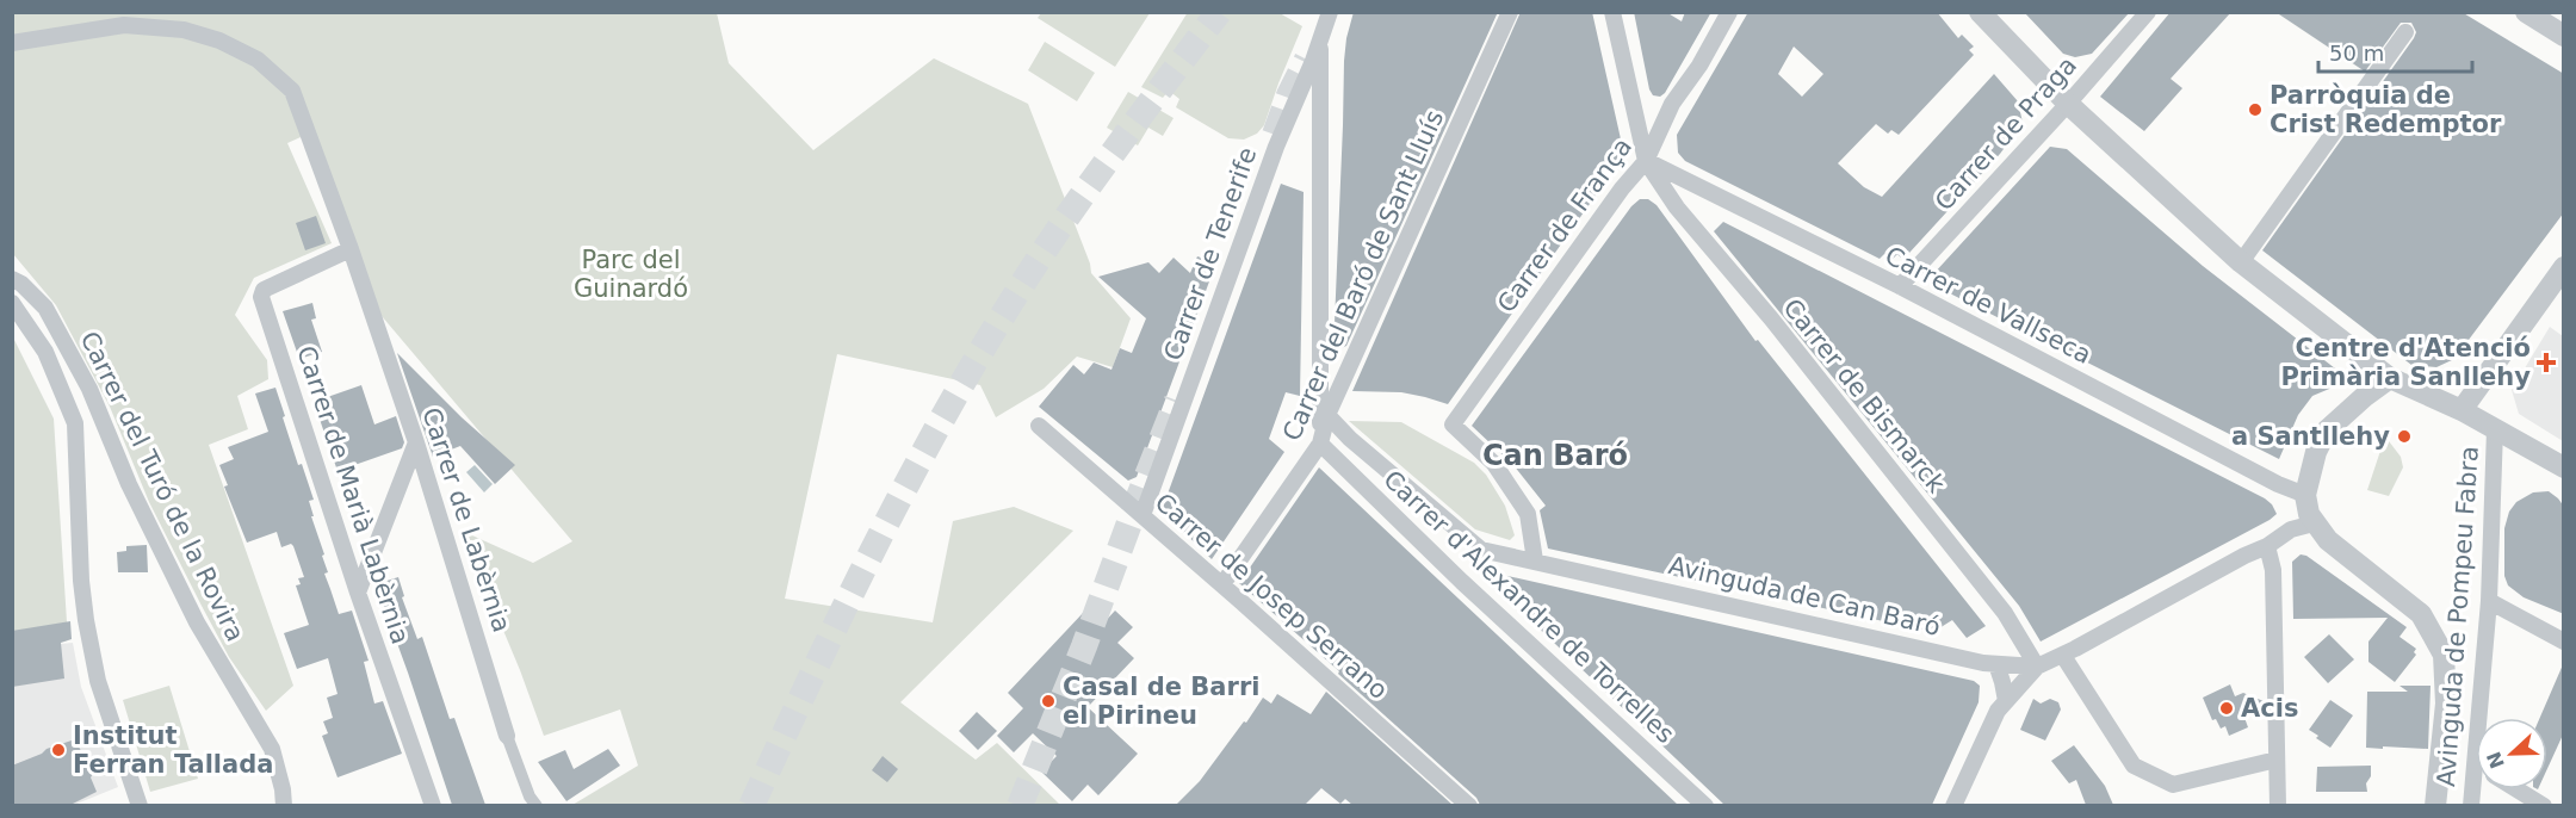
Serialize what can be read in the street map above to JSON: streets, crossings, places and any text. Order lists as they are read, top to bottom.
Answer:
{
  "streets": {
    "street": [
      "Carrer de Praga",
      "Carrer de França",
      "Carrer de Tenerife",
      "Carrer del Baró de Sant Lluís",
      "Carrer de Vallseca",
      "Carrer de Bismarck",
      "Carrer del Turó de la Rovira",
      "Carrer de Marià Labèrnia",
      "Carrer de Labèrnia",
      "Carrer de Josep Serrano",
      "Avinguda de Can Baró",
      "Carrer d'Alexandre de Torrelles",
      "Avinguda de Pompeu Fabra"
    ]
  },
  "crossings": [
    ["Carrer de Praga", "Carrer de Vallseca"],
    ["Carrer de França", "Carrer de Vallseca"],
    ["Carrer de França", "Carrer de Bismarck"],
    ["Carrer de França", "Avinguda de Can Baró"],
    ["Carrer de Tenerife", "Carrer de Josep Serrano"],
    ["Carrer del Baró de Sant Lluís", "Carrer de Josep Serrano"],
    ["Carrer del Baró de Sant Lluís", "Avinguda de Can Baró"],
    ["Carrer del Baró de Sant Lluís", "Carrer d'Alexandre de Torrelles"],
    ["Carrer de Vallseca", "Carrer de Bismarck"],
    ["Carrer de Bismarck", "Avinguda de Can Baró"],
    ["Carrer de Marià Labèrnia", "Carrer de Labèrnia"]
  ],
  "districts": ["Can Baró"],
  "parks": ["Parc del Guinardó"],
  "places": {
    "other": [
      "Parròquia de Crist Redemptor",
      "a Santllehy",
      "Casal de Barri el Pirineu",
      "Acis",
      "Institut Ferran Tallada"
    ],
    "health": ["Centre d'Atenció Primària Sanllehy"]
  },
  "scale_bar": "50 m",
  "north": "left"
}
